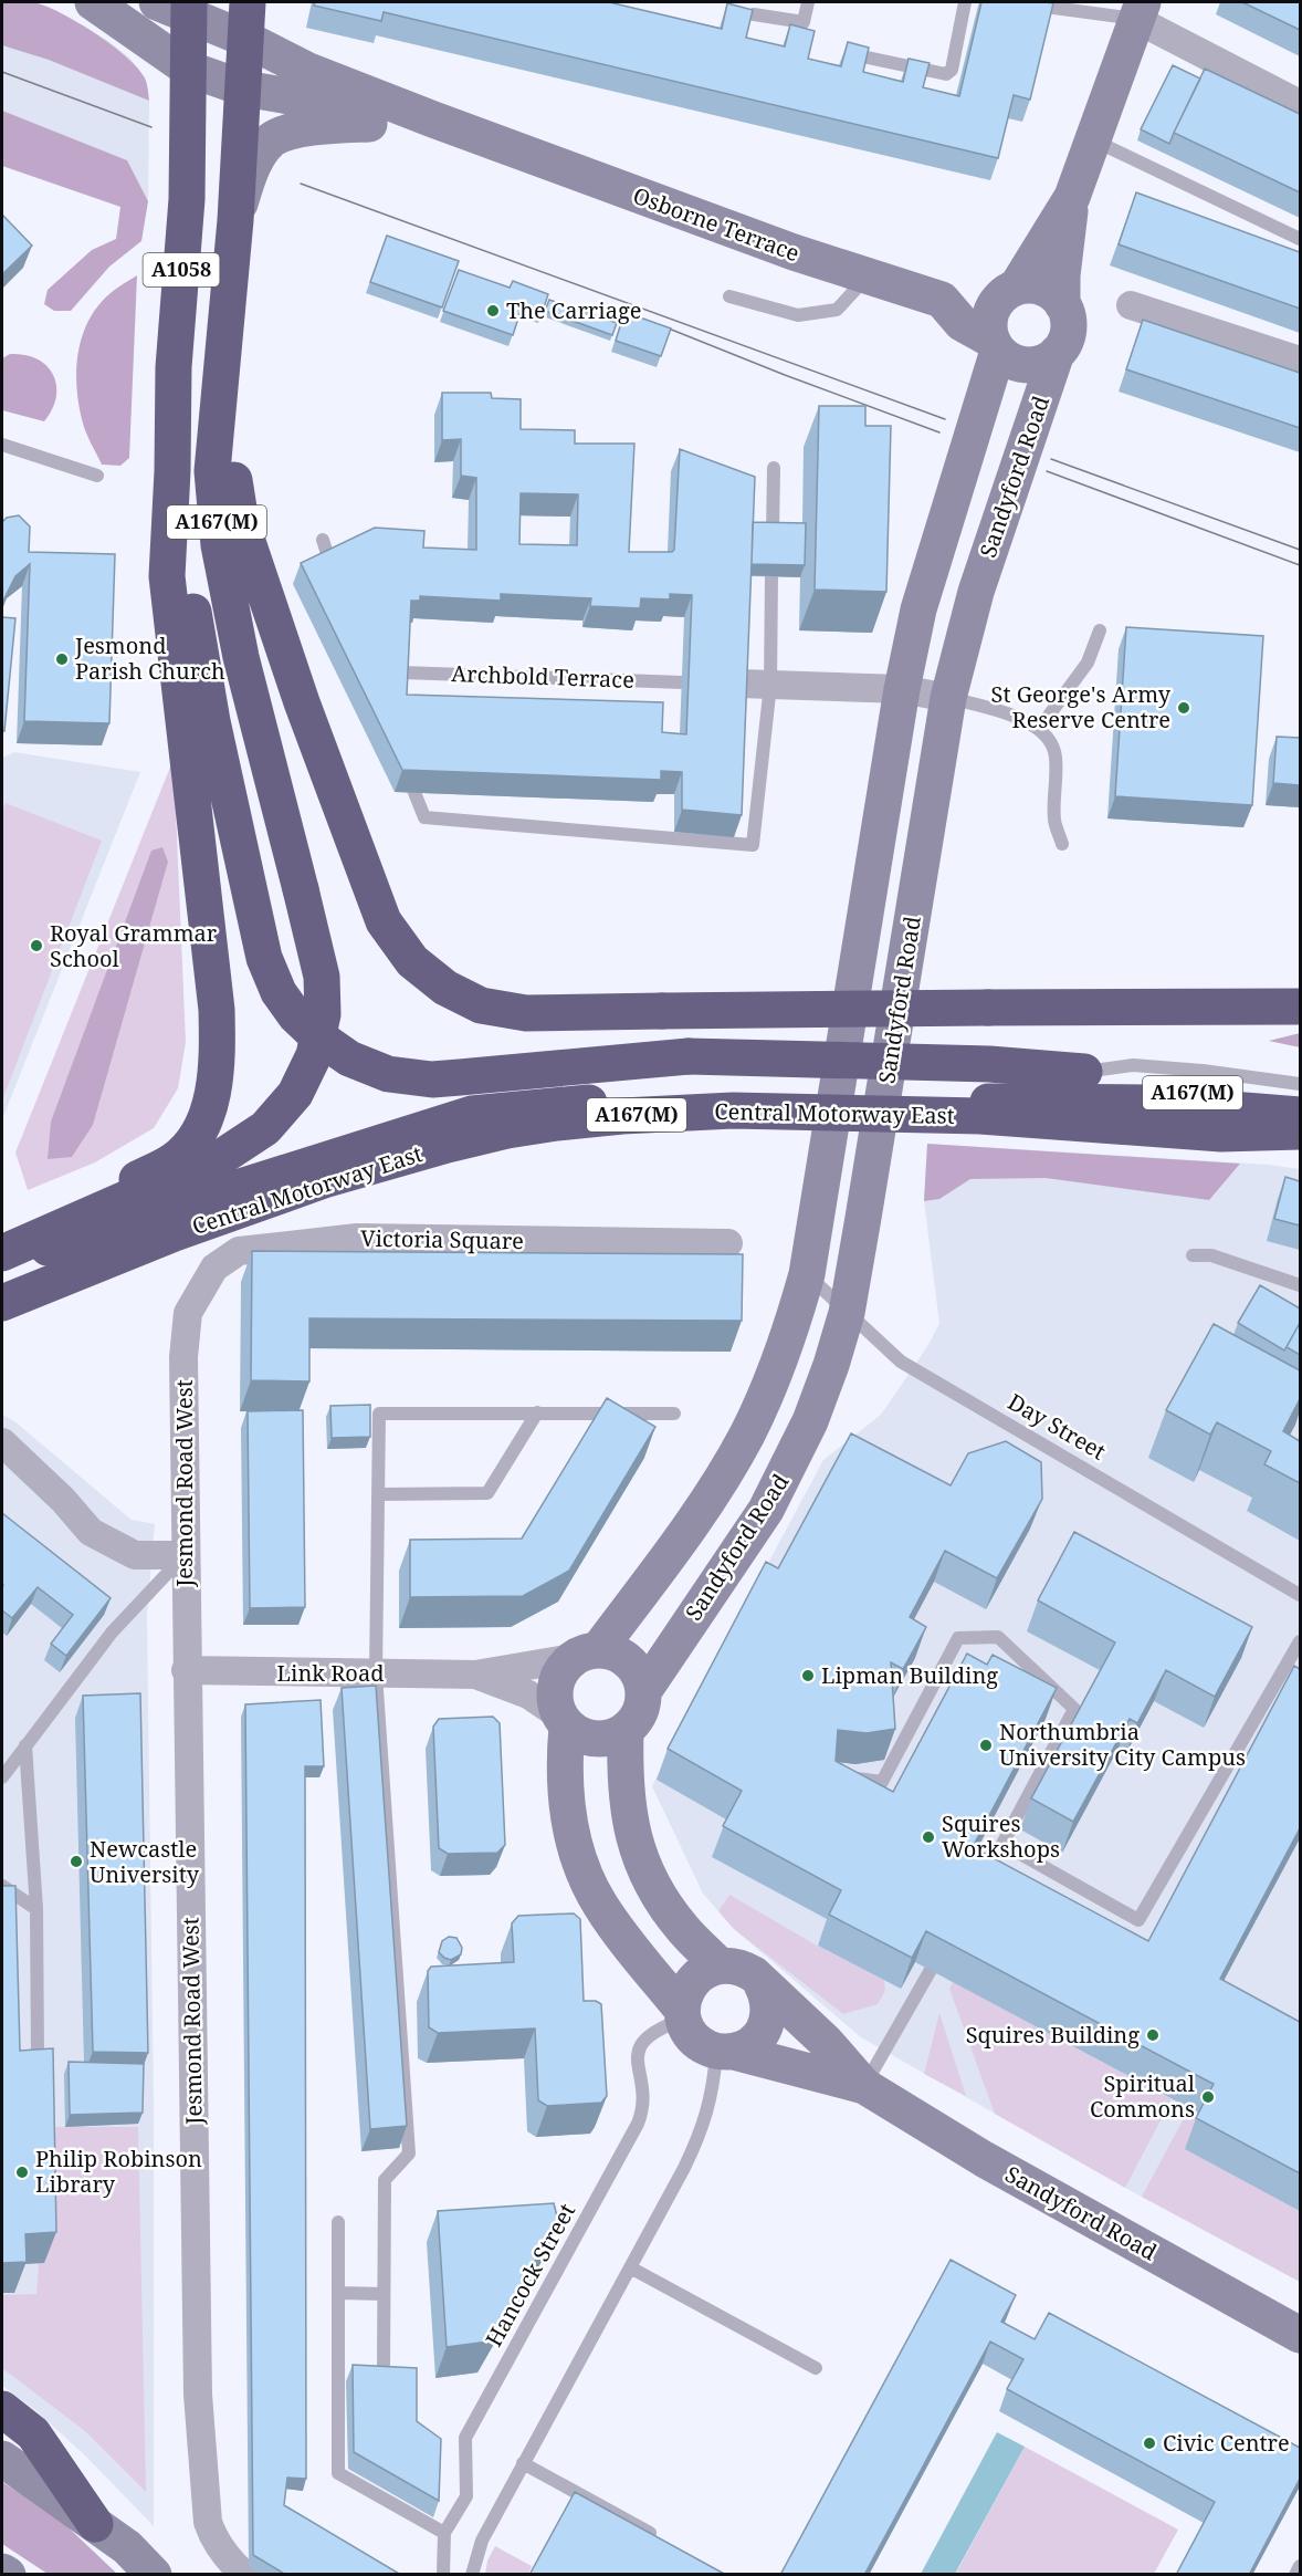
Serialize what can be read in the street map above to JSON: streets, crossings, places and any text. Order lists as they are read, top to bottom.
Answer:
{
  "streets": {
    "highway": ["A1058", "A167(M)", "Central Motorway East"],
    "main road": ["Osborne Terrace", "Sandyford Road"],
    "street": ["Victoria Square", "Jesmond Road West", "Link Road"],
    "lane": ["Archbold Terrace", "Day Street", "Hancock Street"]
  },
  "crossings": [
    ["Osborne Terrace", "A1058"],
    ["A1058", "A167(M)"],
    ["Sandyford Road", "Day Street"],
    ["Sandyford Road", "Link Road"],
    ["A167(M)", "Central Motorway East"],
    ["Victoria Square", "Jesmond Road West"],
    ["Jesmond Road West", "Link Road"]
  ],
  "places": [
    "The Carriage",
    "Jesmond Parish Church",
    "St George's Army Reserve Centre",
    "Royal Grammar School",
    "Lipman Building",
    "Northumbria University City Campus",
    "Squires Workshops",
    "Newcastle University",
    "Squires Building",
    "Spiritual Commons",
    "Philip Robinson Library",
    "Civic Centre"
  ]
}
